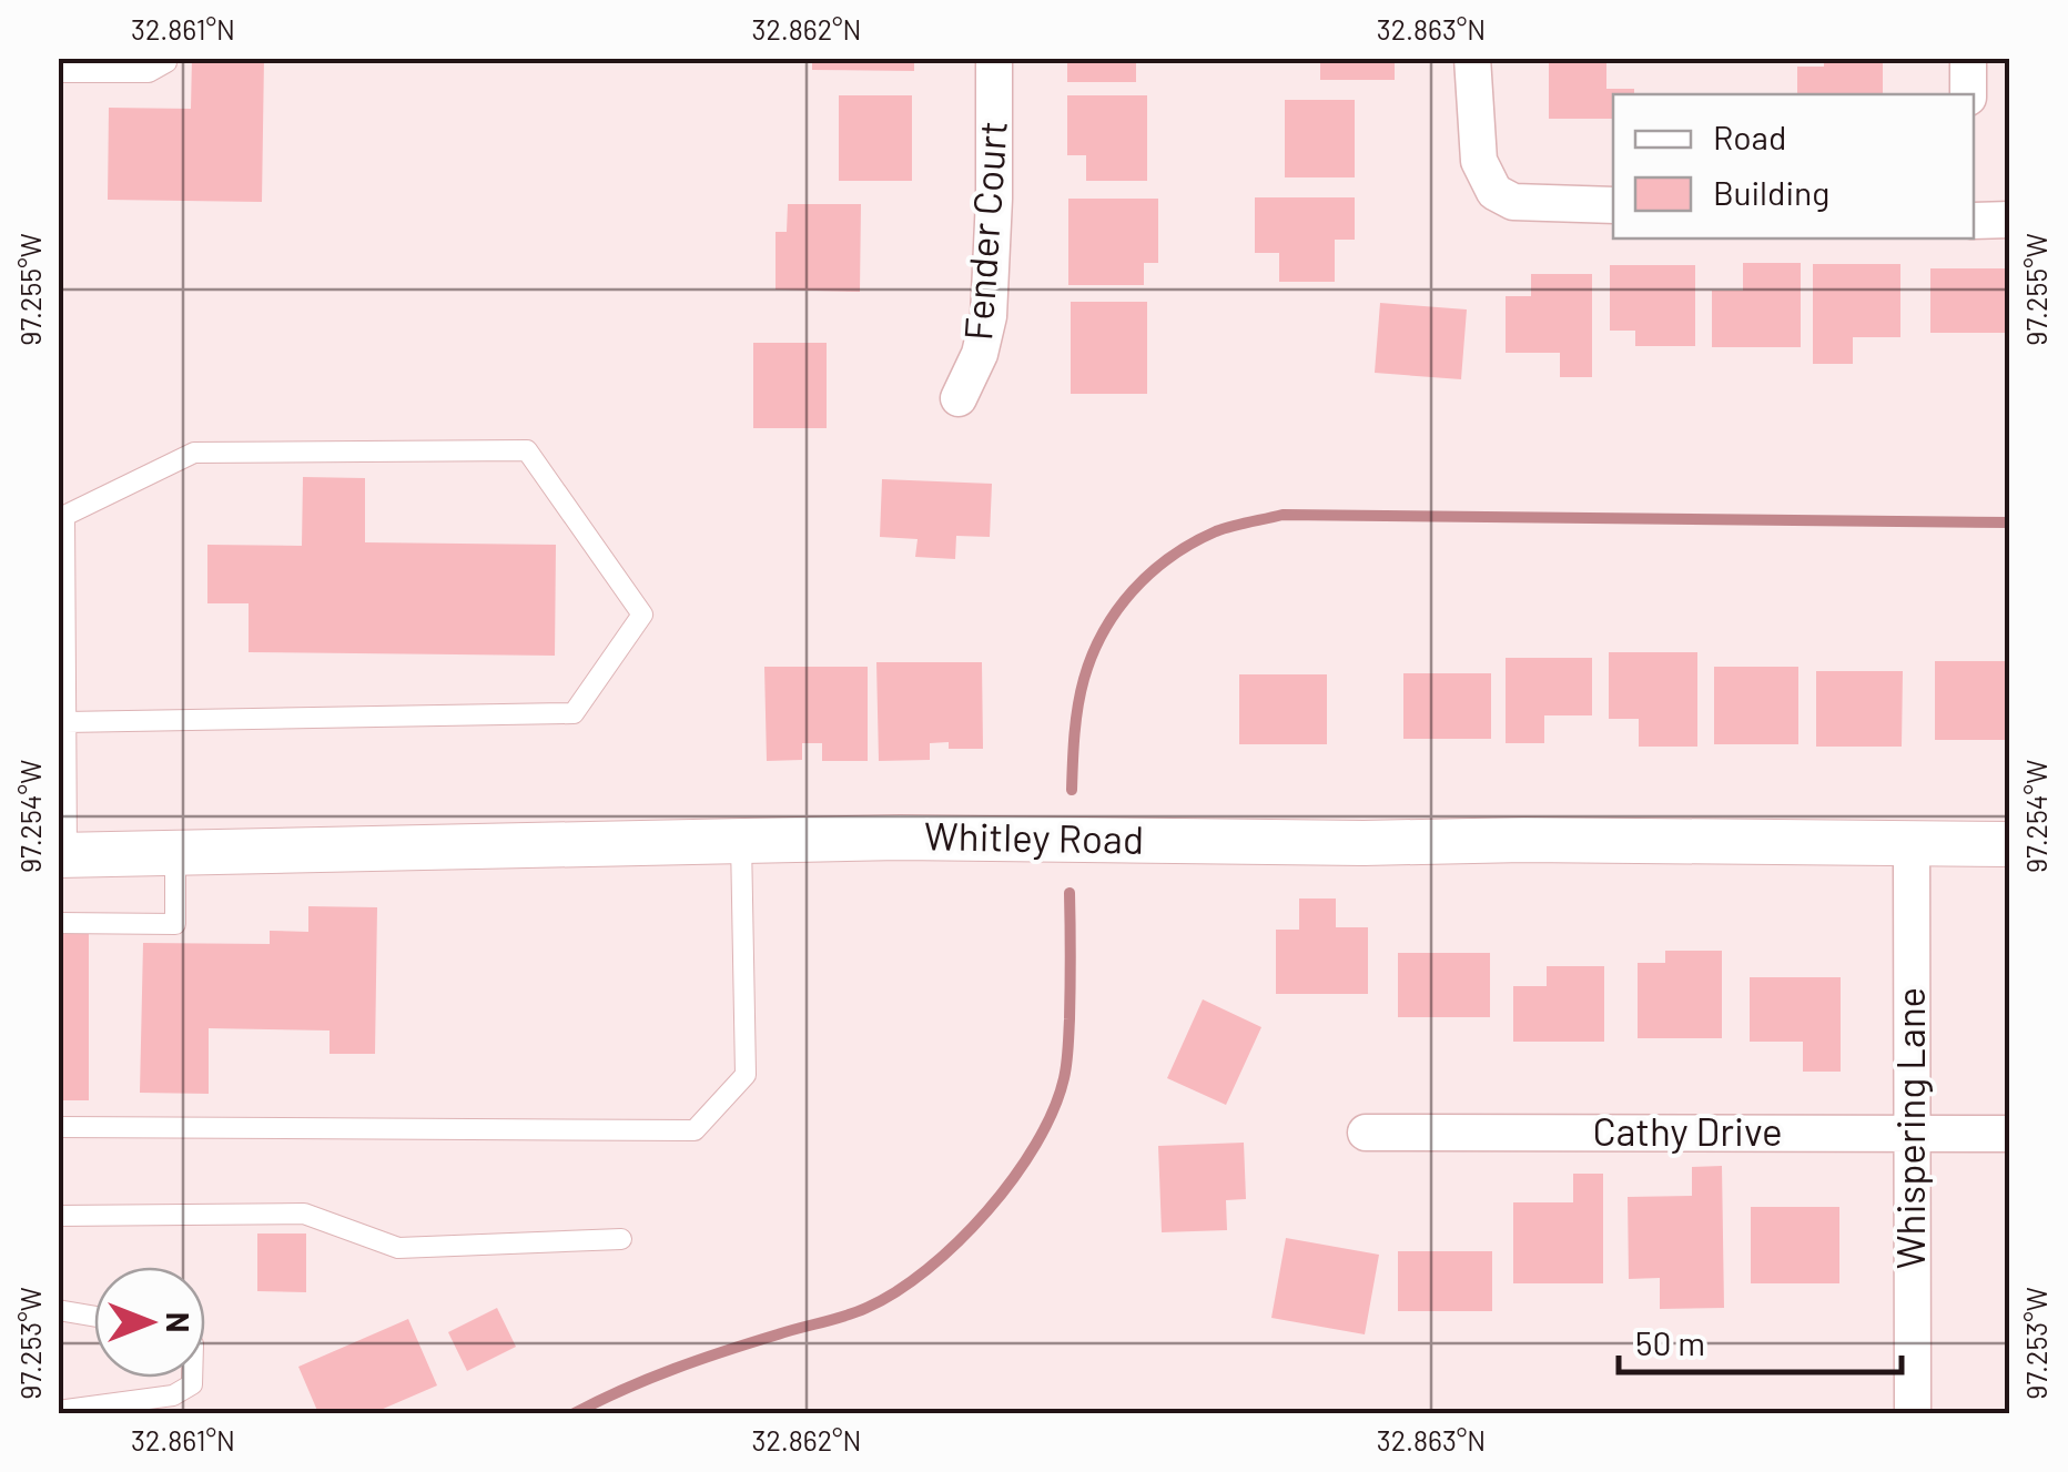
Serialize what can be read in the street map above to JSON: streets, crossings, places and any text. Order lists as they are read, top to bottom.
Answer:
{
  "streets": {
    "street": [
      "Fender Court",
      "Whitley Road",
      "Whispering Lane",
      "Cathy Drive"
    ]
  },
  "crossings": [
    ["Whitley Road", "Whispering Lane"],
    ["Whispering Lane", "Cathy Drive"]
  ],
  "legend": ["Road", "Building"],
  "scale_bar": "50 m",
  "north": "right",
  "coordinates": [
    "32.861°N",
    "32.862°N",
    "32.863°N",
    "97.255°W",
    "97.254°W",
    "97.253°W"
  ]
}
